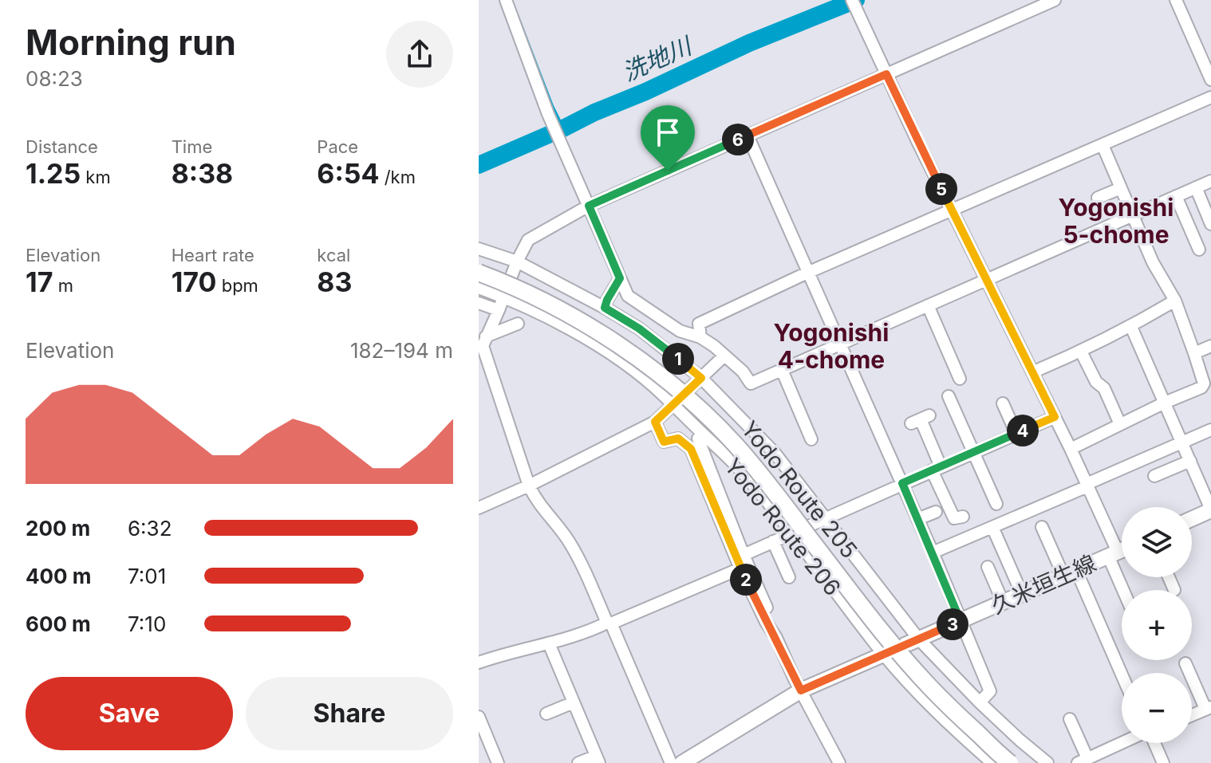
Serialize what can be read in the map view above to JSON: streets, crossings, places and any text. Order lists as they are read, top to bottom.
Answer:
{
  "streets": {
    "main road": ["久米垣生線"],
    "street": ["Yodo Route 205", "Yodo Route 206"]
  },
  "crossings": [
    ["Yodo Route 205", "久米垣生線"],
    ["Yodo Route 206", "久米垣生線"]
  ],
  "districts": ["Yogonishi 5-chome", "Yogonishi 4-chome"],
  "water": ["洗地川"],
  "page": {
    "heading": ["Morning run", "08:23"],
    "stats": [
      ["Distance", "1.25 km"],
      ["Time", "8:38"],
      ["Pace", "6:54 /km"],
      ["Elevation", "17 m"],
      ["Heart rate", "170 bpm"],
      ["kcal", "83"]
    ],
    "pins": [
      "6",
      "5",
      "1",
      "4",
      "2",
      "3"
    ],
    "chart": ["Elevation", "182–194 m"],
    "list": [
      {
        "name": "200 m",
        "note": "6:32"
      },
      {
        "name": "400 m",
        "note": "7:01"
      },
      {
        "name": "600 m",
        "note": "7:10"
      }
    ],
    "map_buttons": ["+", "−"],
    "buttons": ["Save", "Share"]
  }
}
